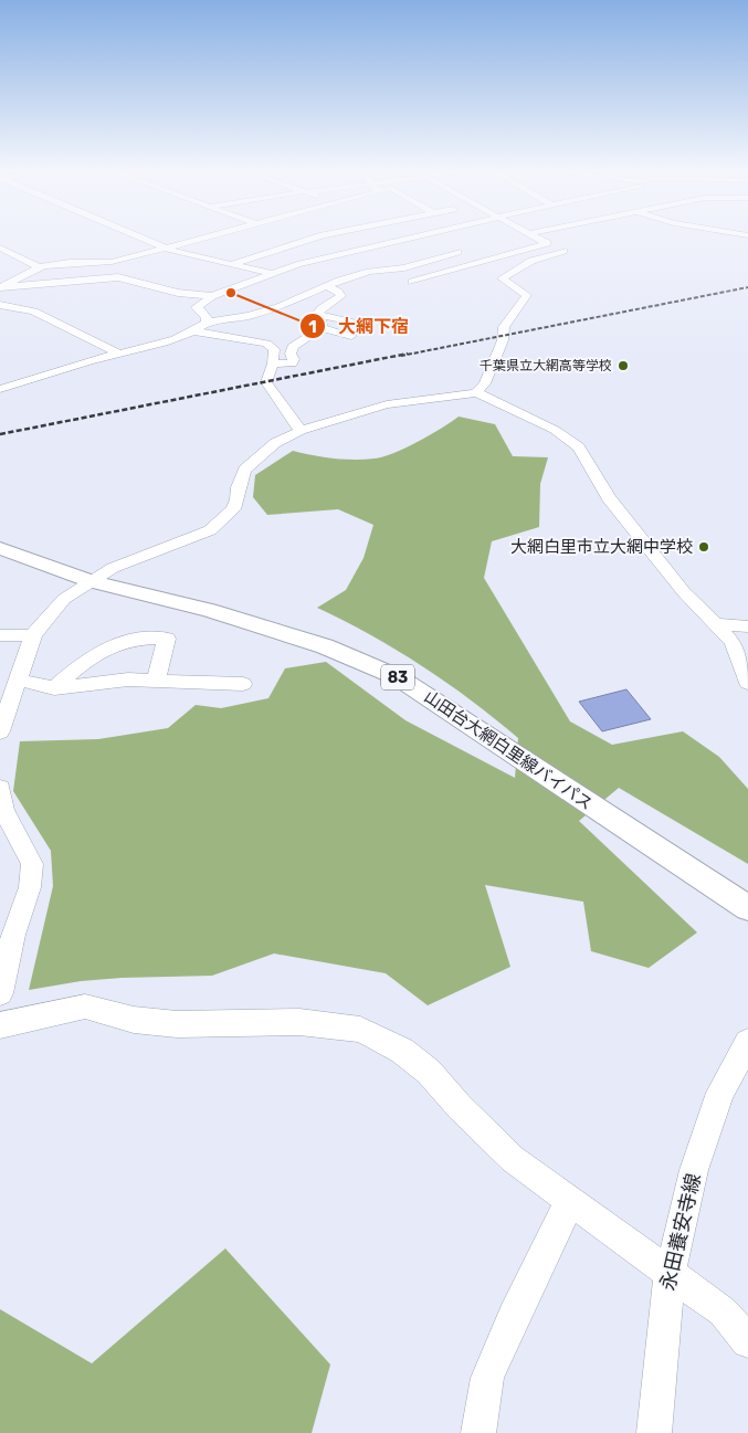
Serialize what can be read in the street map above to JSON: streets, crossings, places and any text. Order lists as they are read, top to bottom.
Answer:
{
  "streets": {
    "main road": ["83", "山田台大網白里線バイパス"],
    "street": ["永田養安寺線"]
  },
  "places": ["大網下宿", "千葉県立大網高等学校", "大網白里市立大網中学校"]
}
